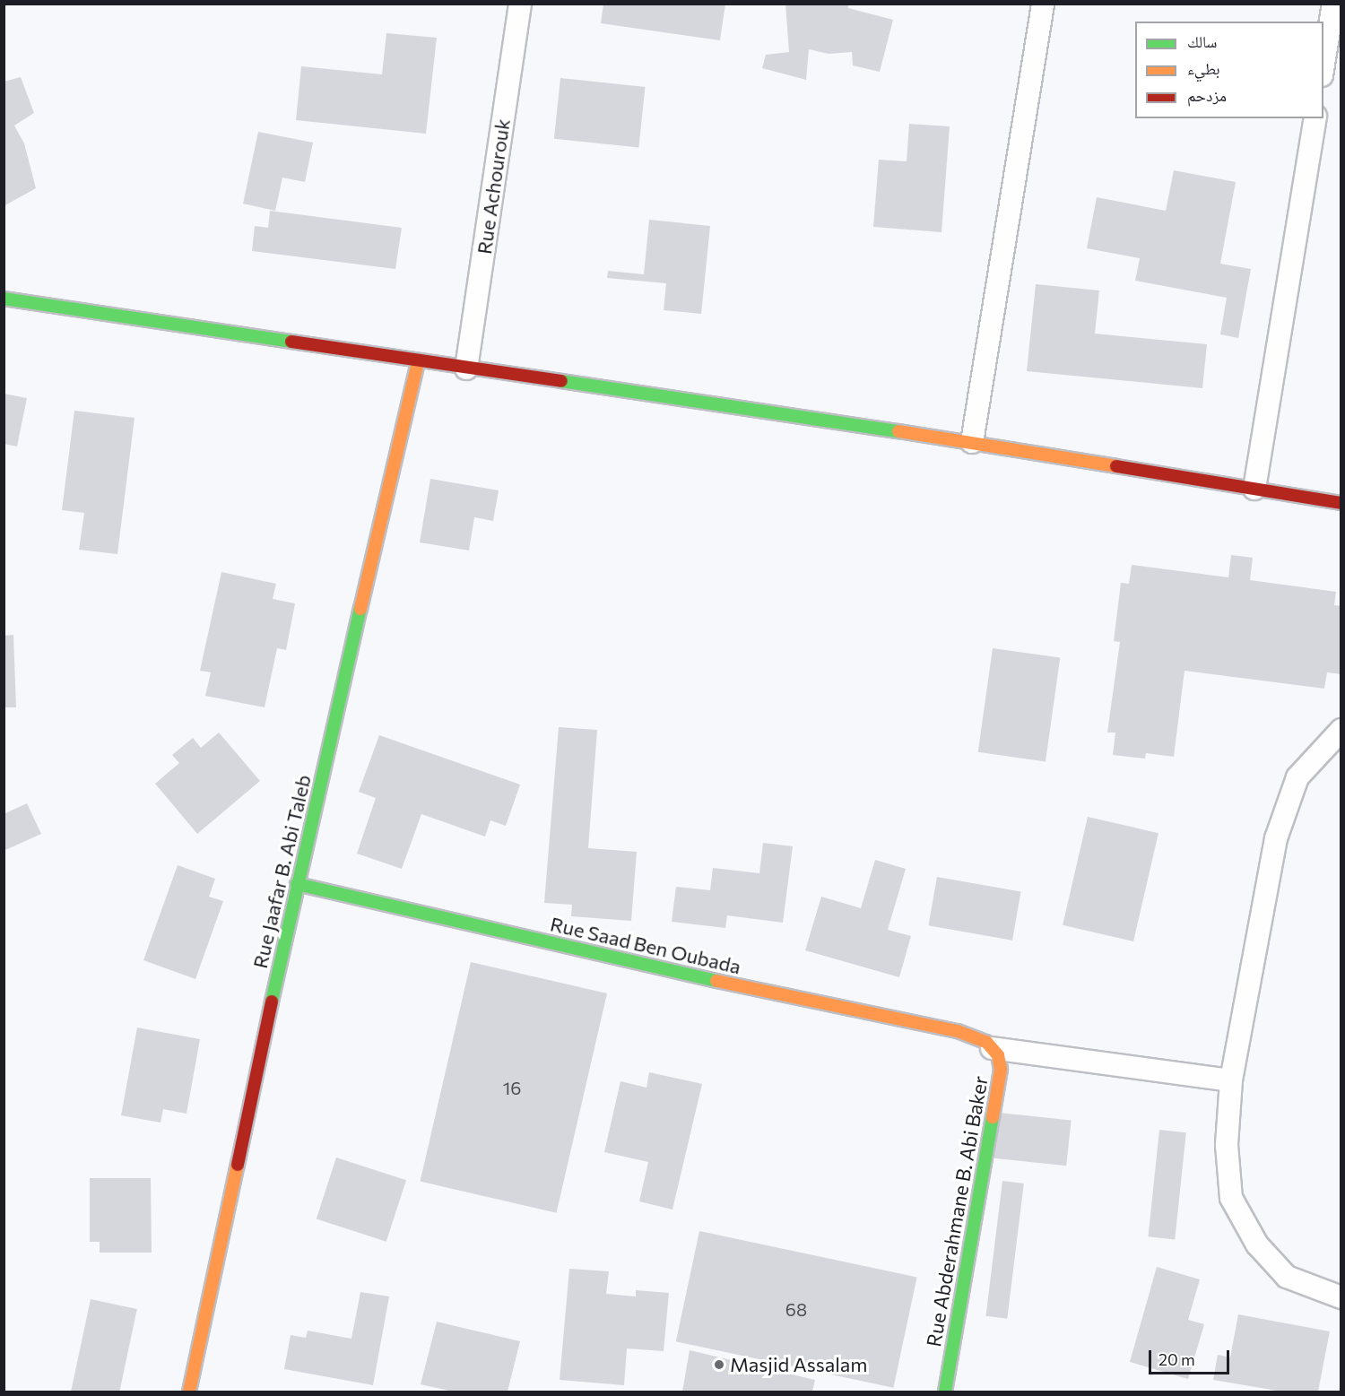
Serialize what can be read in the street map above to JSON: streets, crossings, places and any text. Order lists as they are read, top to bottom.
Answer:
{
  "streets": {
    "street": [
      "Rue Achourouk",
      "Rue Jaafar B. Abi Taleb",
      "Rue Saad Ben Oubada",
      "Rue Abderahmane B. Abi Baker"
    ]
  },
  "crossings": [
    ["Rue Jaafar B. Abi Taleb", "Rue Saad Ben Oubada"],
    ["Rue Saad Ben Oubada", "Rue Abderahmane B. Abi Baker"]
  ],
  "places": ["Masjid Assalam"],
  "house_numbers": ["16", "68"],
  "legend": ["سالك", "بطيء", "مزدحم"],
  "scale_bar": "20 m"
}
